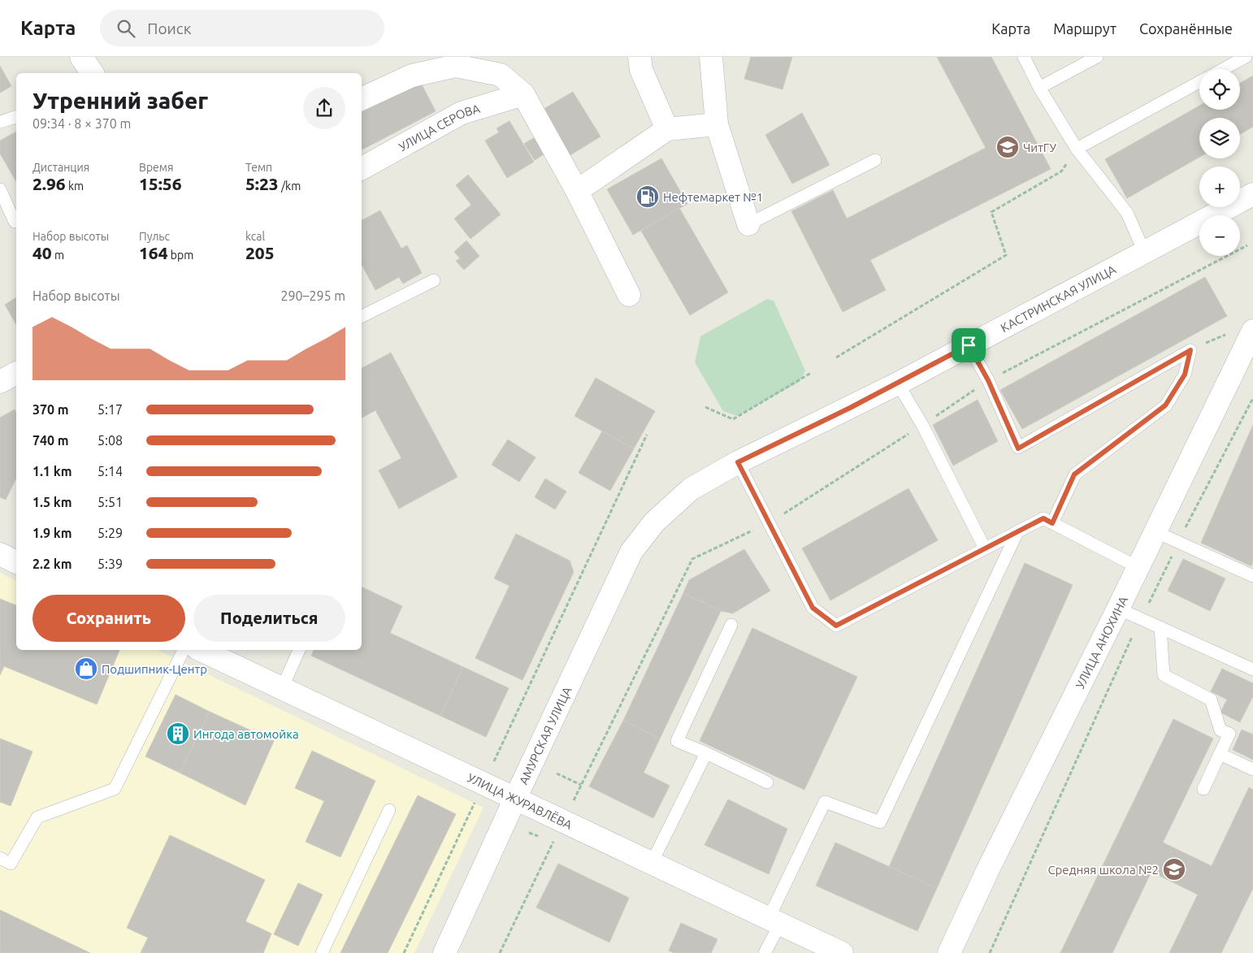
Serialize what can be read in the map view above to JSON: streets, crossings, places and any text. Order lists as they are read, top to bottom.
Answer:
{
  "streets": {
    "street": [
      "УЛИЦА СЕРОВА",
      "КАСТРИНСКАЯ УЛИЦА",
      "УЛИЦА АНОХИНА",
      "АМУРСКАЯ УЛИЦА",
      "УЛИЦА ЖУРАВЛЁВА"
    ]
  },
  "crossings": [
    ["КАСТРИНСКАЯ УЛИЦА", "АМУРСКАЯ УЛИЦА"],
    ["АМУРСКАЯ УЛИЦА", "УЛИЦА ЖУРАВЛЁВА"]
  ],
  "places": {
    "school or university": ["ЧитГУ", "Средняя школа №2"],
    "fuel station": ["Нефтемаркет №1"],
    "shop": ["Подшипник-Центр"],
    "building": ["Ингода автомойка"]
  },
  "page": {
    "header": "Карта",
    "search": "Поиск",
    "nav": ["Карта", "Маршрут", "Сохранённые"],
    "map_buttons": ["+", "−"],
    "heading": ["Утренний забег", "09:34 · 8 × 370 m"],
    "stats": [
      ["Дистанция", "2.96 km"],
      ["Время", "15:56"],
      ["Темп", "5:23 /km"],
      ["Набор высоты", "40 m"],
      ["Пульс", "164 bpm"],
      ["kcal", "205"]
    ],
    "chart": ["Набор высоты", "290–295 m"],
    "list": [
      {
        "name": "370 m",
        "note": "5:17"
      },
      {
        "name": "740 m",
        "note": "5:08"
      },
      {
        "name": "1.1 km",
        "note": "5:14"
      },
      {
        "name": "1.5 km",
        "note": "5:51"
      },
      {
        "name": "1.9 km",
        "note": "5:29"
      },
      {
        "name": "2.2 km",
        "note": "5:39"
      }
    ],
    "buttons": ["Сохранить", "Поделиться"]
  }
}
